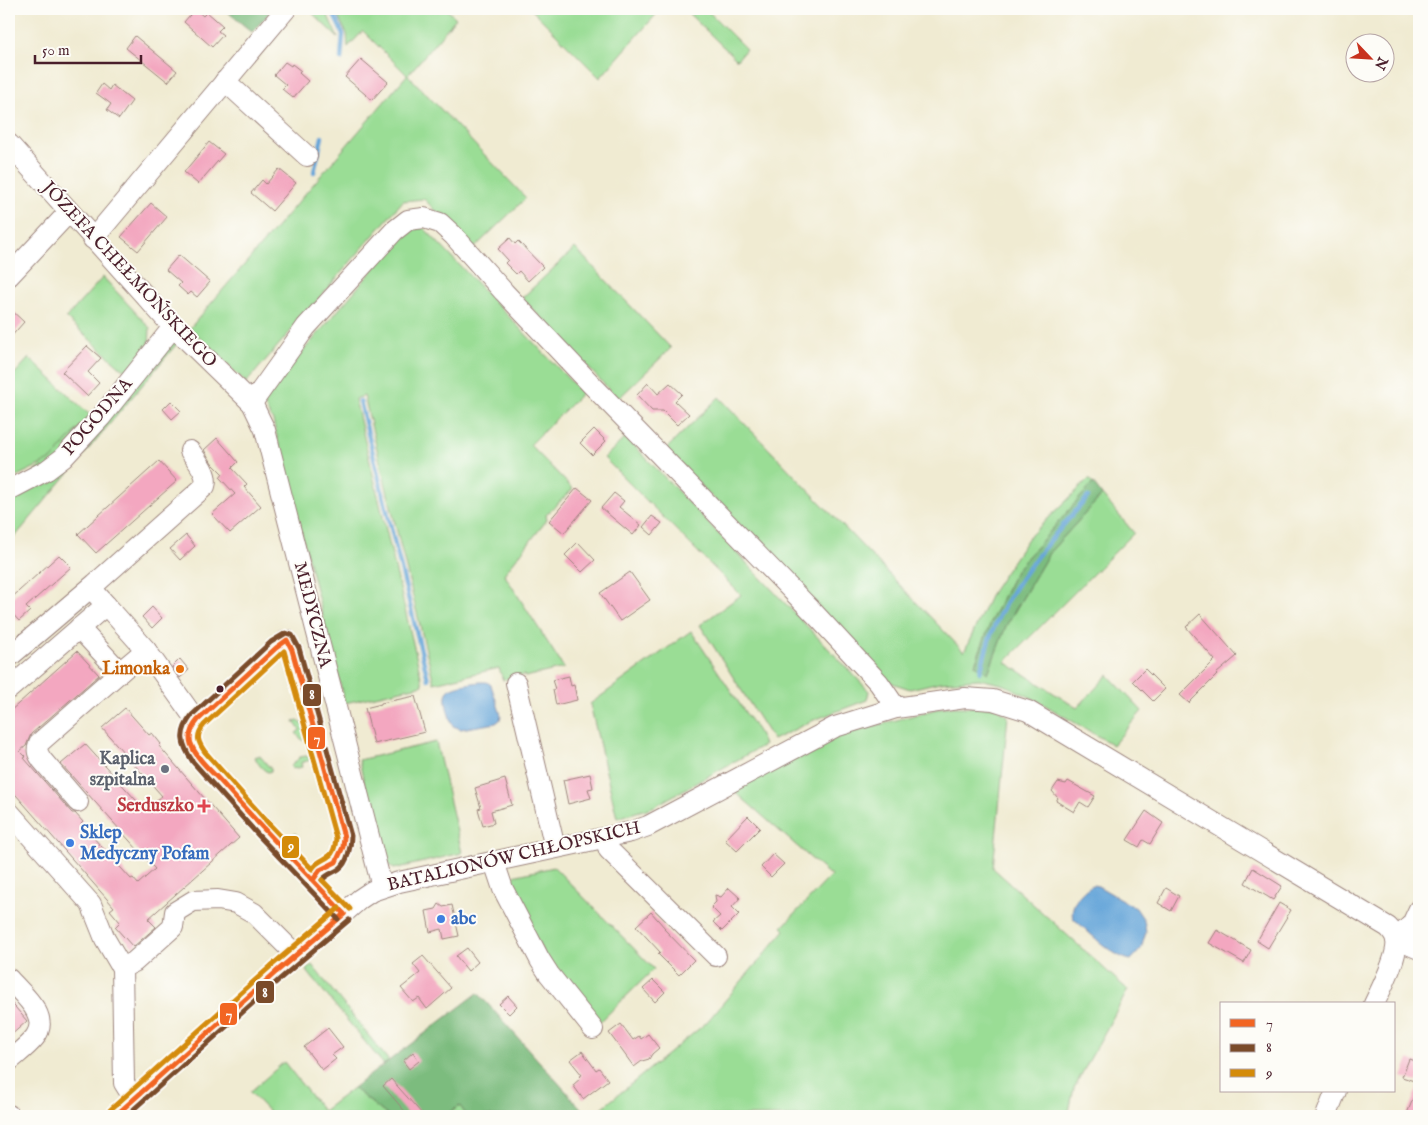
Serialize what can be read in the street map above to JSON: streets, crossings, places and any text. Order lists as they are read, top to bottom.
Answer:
{
  "streets": {
    "street": [
      "JÓZEFA CHEŁMOŃSKIEGO",
      "POGODNA",
      "MEDYCZNA",
      "BATALIONÓW CHŁOPSKICH"
    ]
  },
  "crossings": [
    ["JÓZEFA CHEŁMOŃSKIEGO", "POGODNA"],
    ["JÓZEFA CHEŁMOŃSKIEGO", "MEDYCZNA"],
    ["MEDYCZNA", "BATALIONÓW CHŁOPSKICH"]
  ],
  "places": {
    "other": [
      "Limonka",
      "Kaplica szpitalna",
      "Sklep Medyczny Pofam",
      "abc"
    ],
    "health": ["Serduszko"]
  },
  "lines": ["transit line 8", "transit line 7", "transit line 9"],
  "legend": ["7", "8", "9"],
  "scale_bar": "50 m",
  "north": "bottom right"
}
